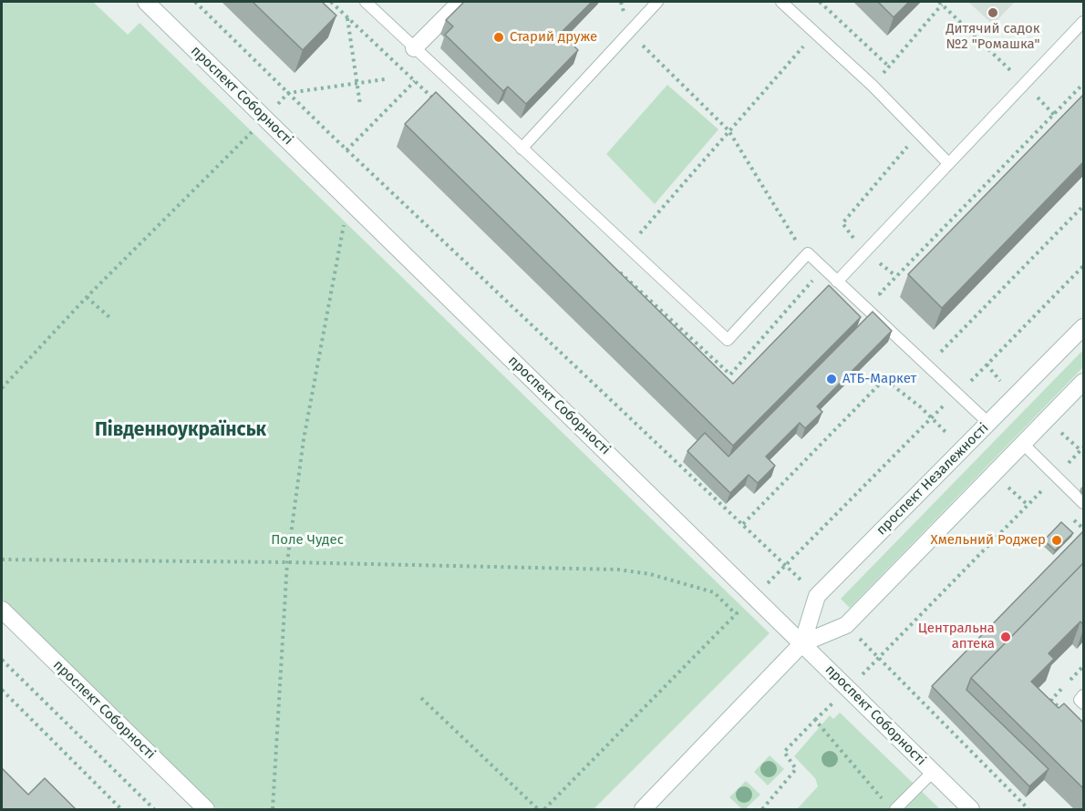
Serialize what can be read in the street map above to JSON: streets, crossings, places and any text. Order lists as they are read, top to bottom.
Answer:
{
  "streets": {
    "street": ["проспект Соборності", "проспект Незалежності"]
  },
  "crossings": [
    ["проспект Соборності", "проспект Незалежності"]
  ],
  "districts": ["Південноукраїнськ"],
  "parks": ["Поле Чудес"],
  "places": [
    "Дитячий садок №2 \"Ромашка\"",
    "Старий друже",
    "АТБ-Маркет",
    "Хмельний Роджер",
    "Центральна аптека"
  ]
}
